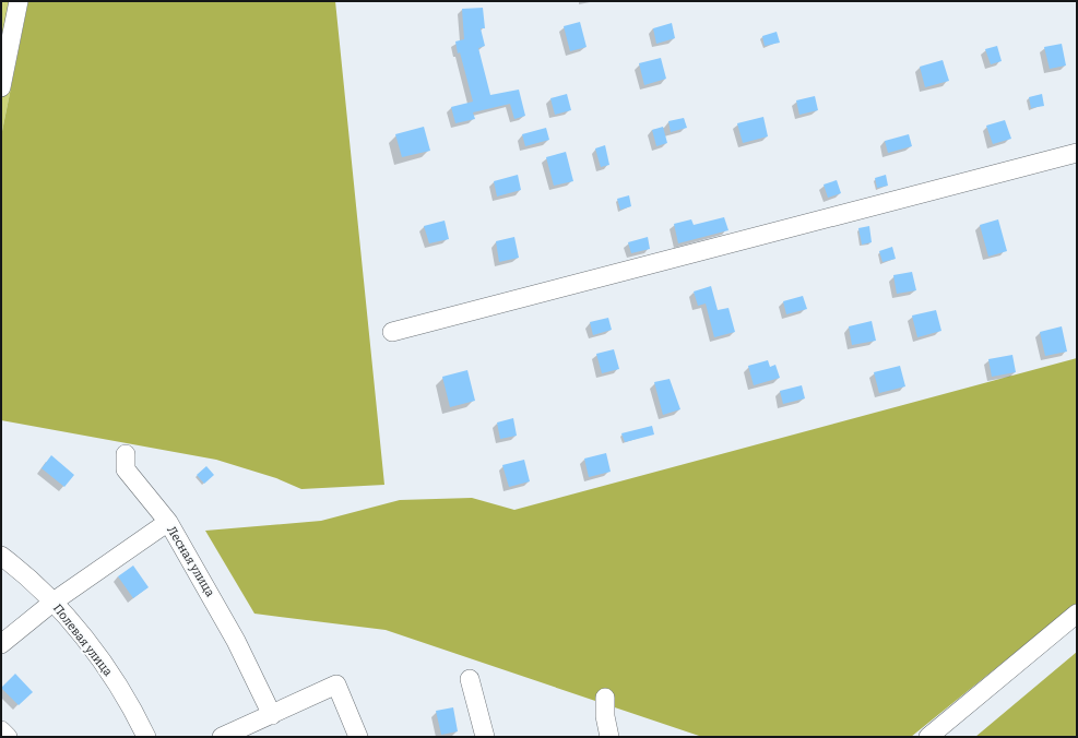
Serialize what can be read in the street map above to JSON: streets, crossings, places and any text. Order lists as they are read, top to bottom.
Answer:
{
  "streets": {
    "street": ["Лесная улица", "Полевая улица"]
  },
  "crossings": [
    ["Лесная улица", "Полевая улица"]
  ]
}
